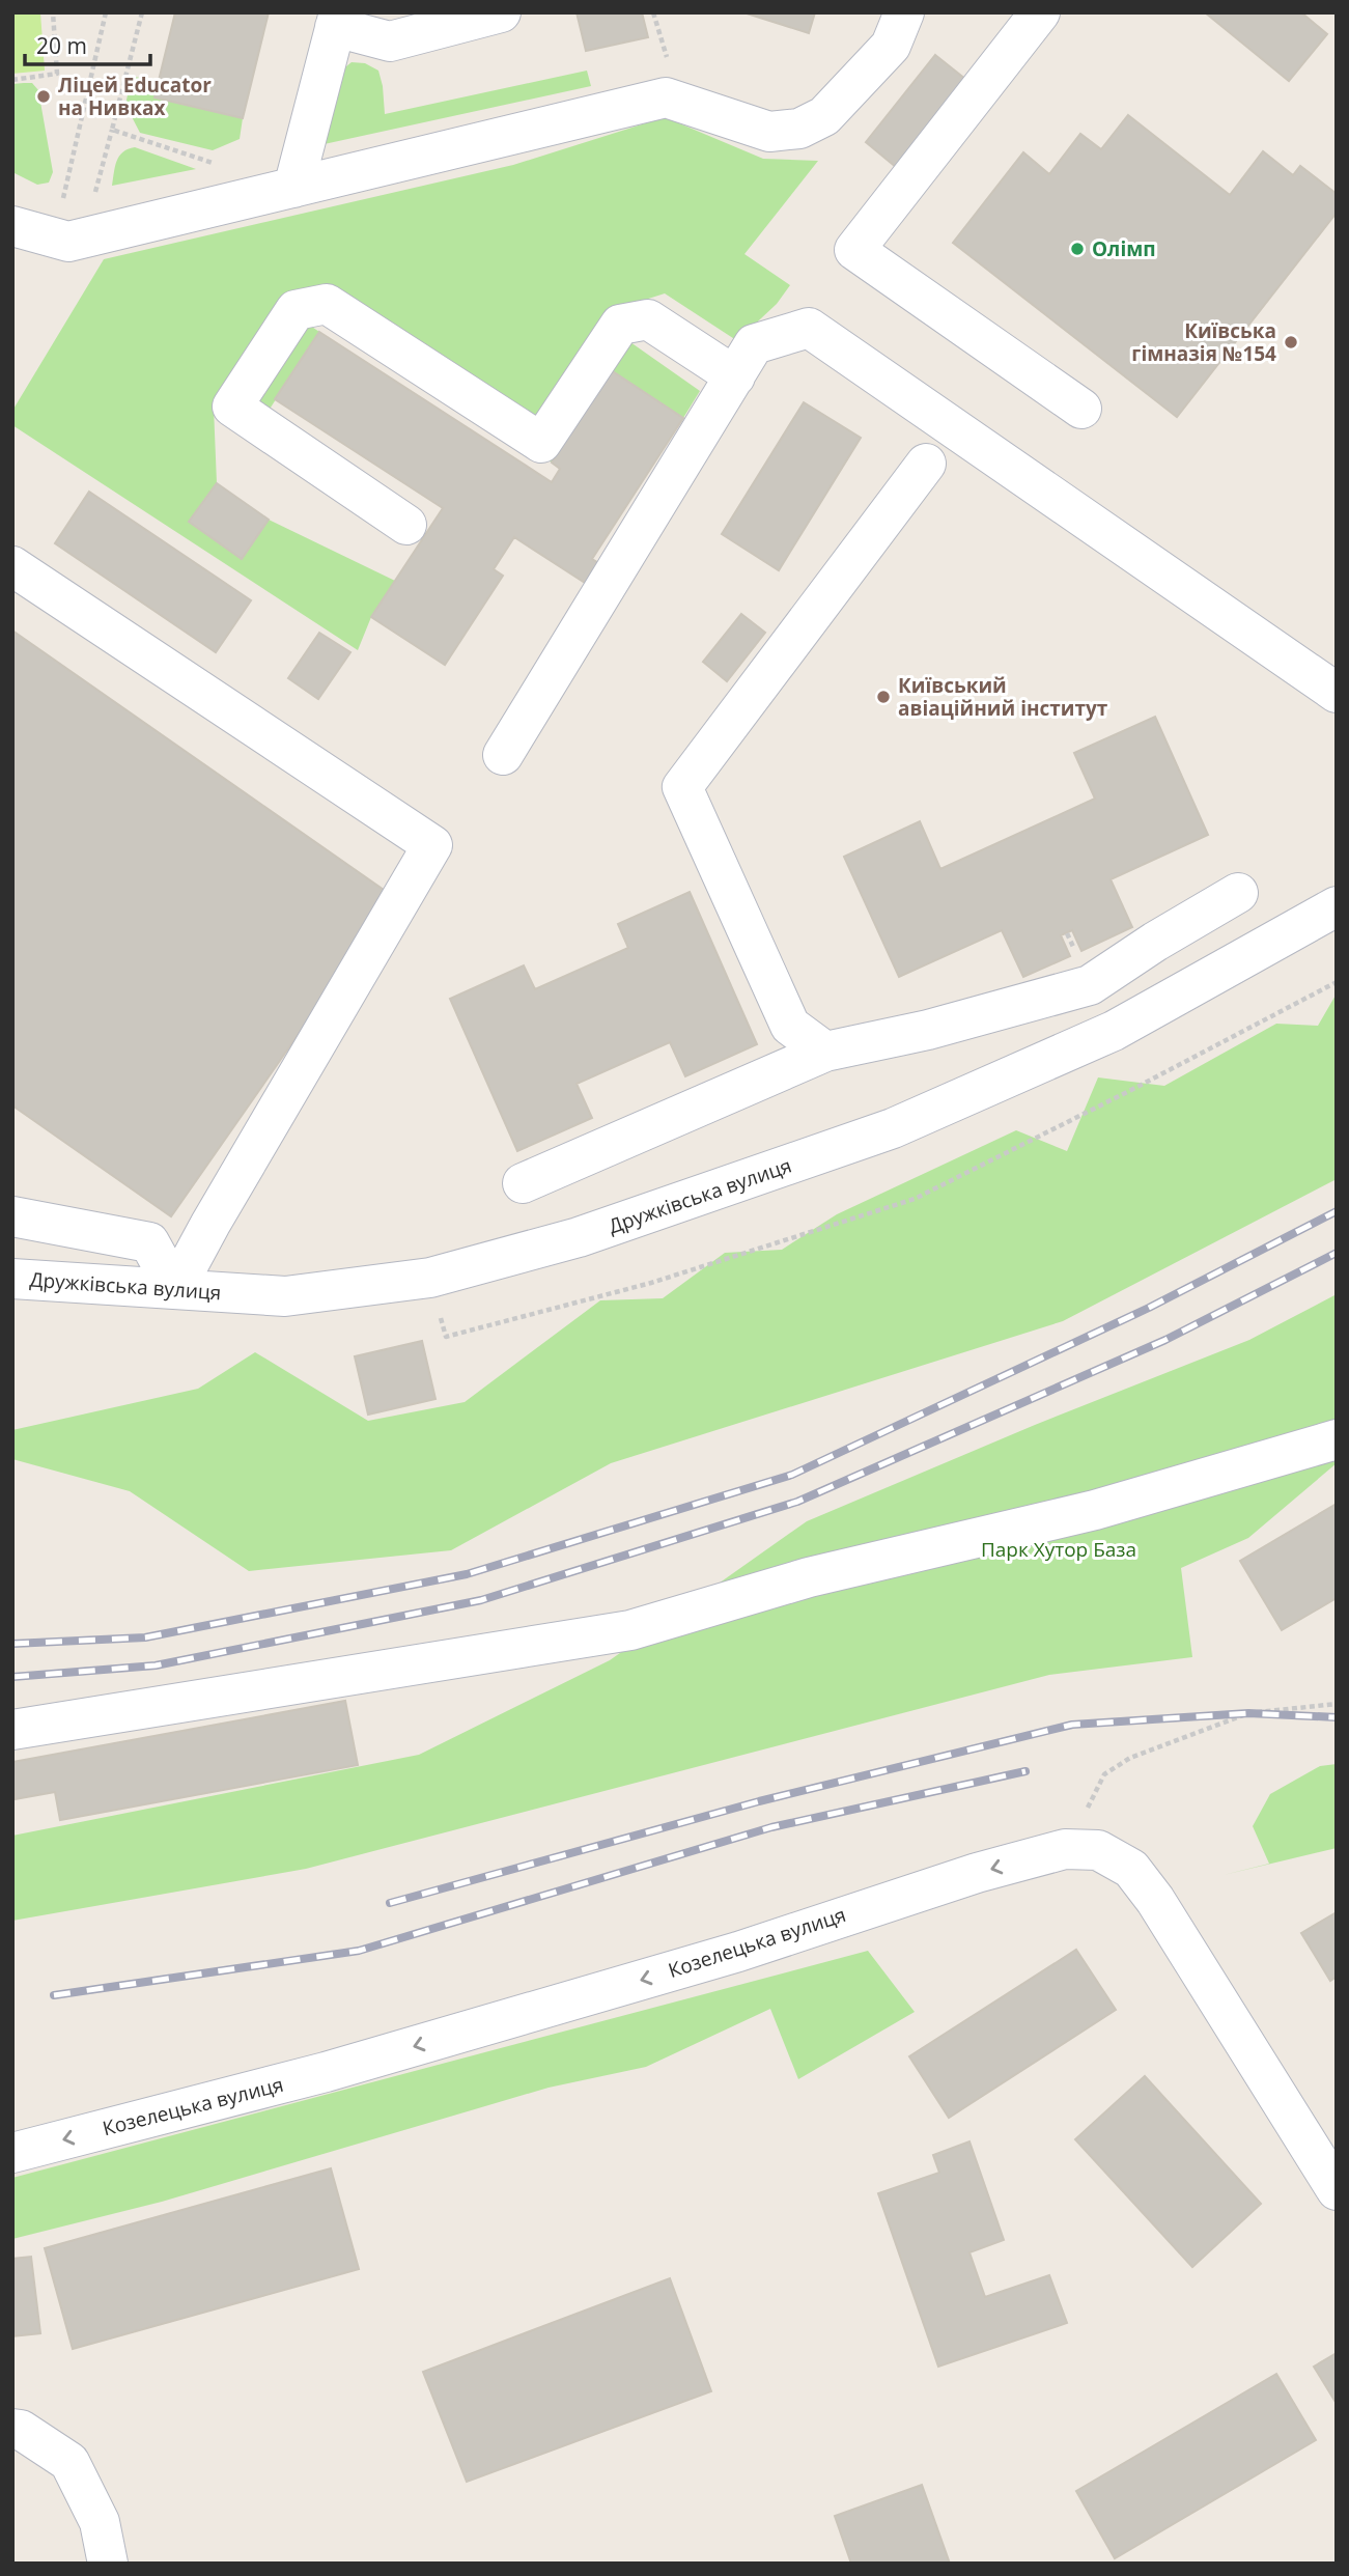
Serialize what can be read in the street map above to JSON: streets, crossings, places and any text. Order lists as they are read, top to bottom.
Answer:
{
  "streets": {
    "street": ["Дружківська вулиця", "Козелецька вулиця"]
  },
  "parks": ["Парк Хутор База"],
  "places": [
    "Ліцей Educator на Нивках",
    "Олімп",
    "Київська гімназія №154",
    "Київський авіаційний інститут"
  ],
  "scale_bar": "20 m"
}
